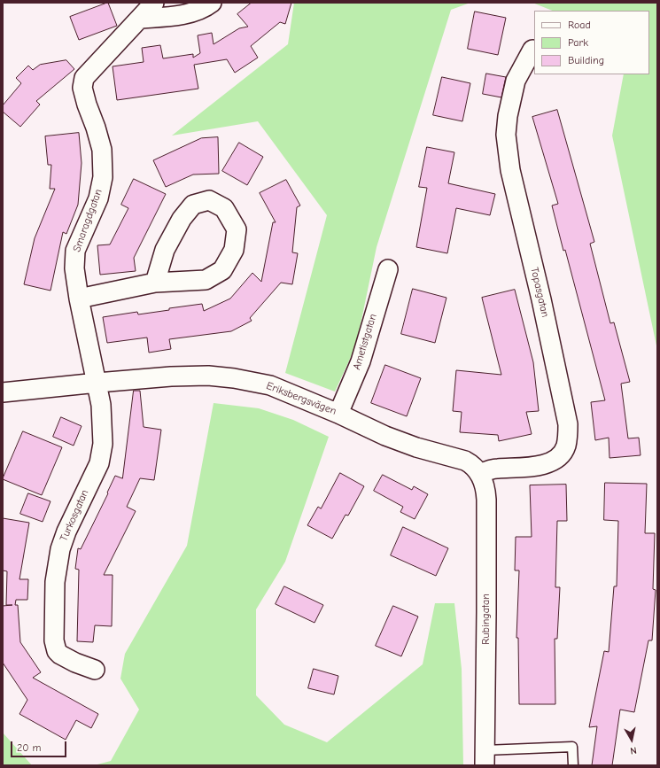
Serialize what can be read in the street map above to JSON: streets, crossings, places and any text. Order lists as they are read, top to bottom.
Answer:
{
  "streets": {
    "street": [
      "Smaragdgatan",
      "Topasgatan",
      "Ametistgatan",
      "Eriksbergsvägen",
      "Turkosgatan",
      "Rubingatan"
    ]
  },
  "crossings": [
    ["Smaragdgatan", "Eriksbergsvägen"],
    ["Smaragdgatan", "Turkosgatan"],
    ["Topasgatan", "Eriksbergsvägen"],
    ["Topasgatan", "Rubingatan"],
    ["Ametistgatan", "Eriksbergsvägen"],
    ["Eriksbergsvägen", "Turkosgatan"],
    ["Eriksbergsvägen", "Rubingatan"]
  ],
  "legend": ["Road", "Park", "Building"],
  "scale_bar": "20 m",
  "north": "bottom"
}
